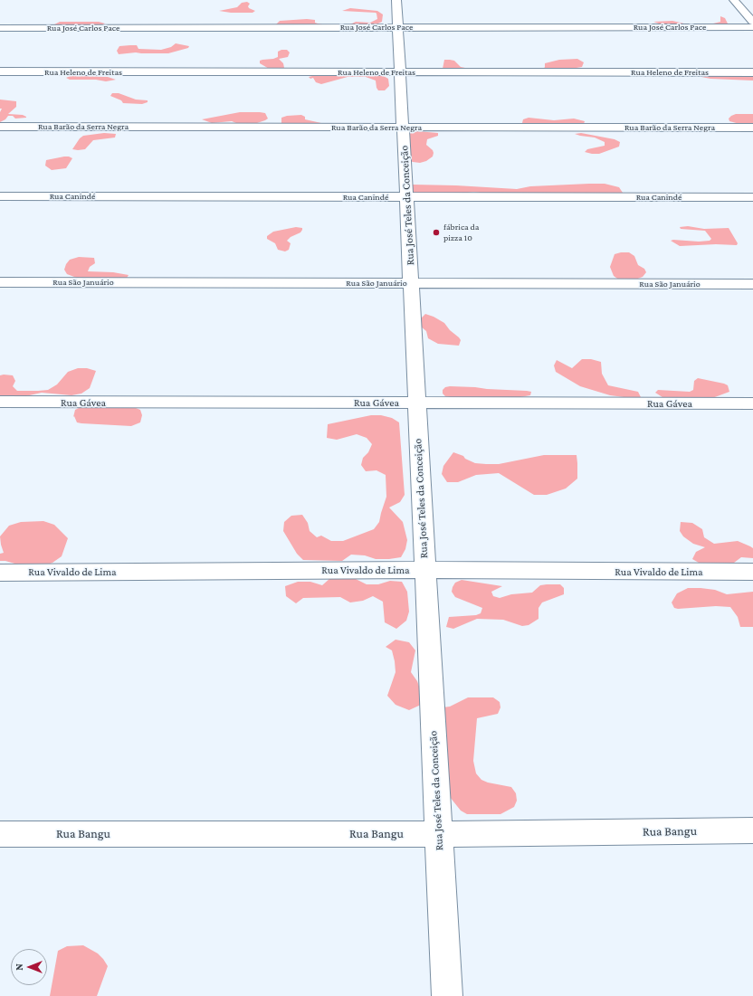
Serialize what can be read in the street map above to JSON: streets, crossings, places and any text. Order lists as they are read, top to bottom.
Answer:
{
  "streets": {
    "street": [
      "Rua José Carlos Pace",
      "Rua Heleno de Freitas",
      "Rua Barão da Serra Negra",
      "Rua Canindé",
      "Rua José Teles da Conceição",
      "Rua São Januário",
      "Rua Gávea",
      "Rua Vivaldo de Lima",
      "Rua Bangu"
    ]
  },
  "crossings": [
    ["Rua José Carlos Pace", "Rua José Teles da Conceição"],
    ["Rua Heleno de Freitas", "Rua José Teles da Conceição"],
    ["Rua Barão da Serra Negra", "Rua José Teles da Conceição"],
    ["Rua Canindé", "Rua José Teles da Conceição"],
    ["Rua José Teles da Conceição", "Rua São Januário"],
    ["Rua José Teles da Conceição", "Rua Gávea"],
    ["Rua José Teles da Conceição", "Rua Vivaldo de Lima"],
    ["Rua José Teles da Conceição", "Rua Bangu"]
  ],
  "places": ["fábrica da pizza 10"],
  "north": "left"
}
